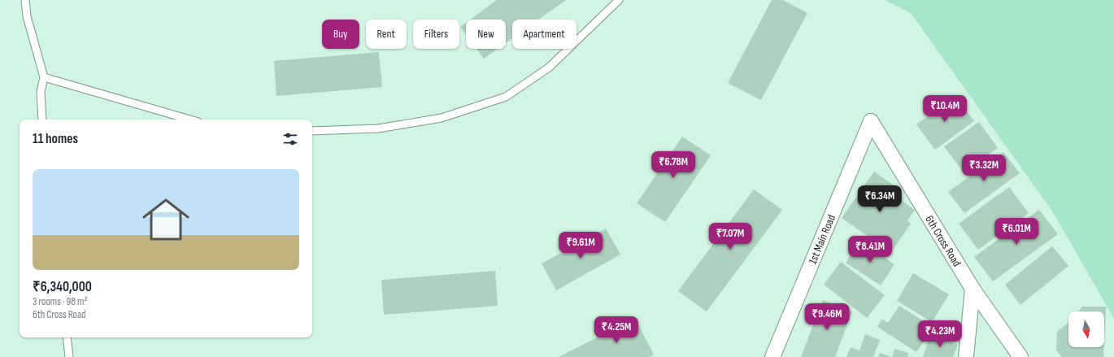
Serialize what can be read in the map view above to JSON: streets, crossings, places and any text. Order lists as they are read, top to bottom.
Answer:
{
  "streets": {
    "street": ["1st Main Road", "6th Cross Road"]
  },
  "crossings": [
    ["1st Main Road", "6th Cross Road"]
  ],
  "north": "bottom",
  "page": {
    "chip": [
      "Buy",
      "Rent",
      "Filters",
      "New",
      "Apartment"
    ],
    "price": [
      "₹10.4M",
      "₹6.78M",
      "₹3.32M",
      "₹6.34M",
      "₹6.01M",
      "₹7.07M",
      "₹9.61M",
      "₹8.41M",
      "₹9.46M",
      "₹4.25M",
      "₹4.23M"
    ],
    "heading": "11 homes",
    "list": [
      {
        "name": "₹6,340,000",
        "note": "3 rooms · 98 m² · 6th Cross Road"
      }
    ]
  }
}
